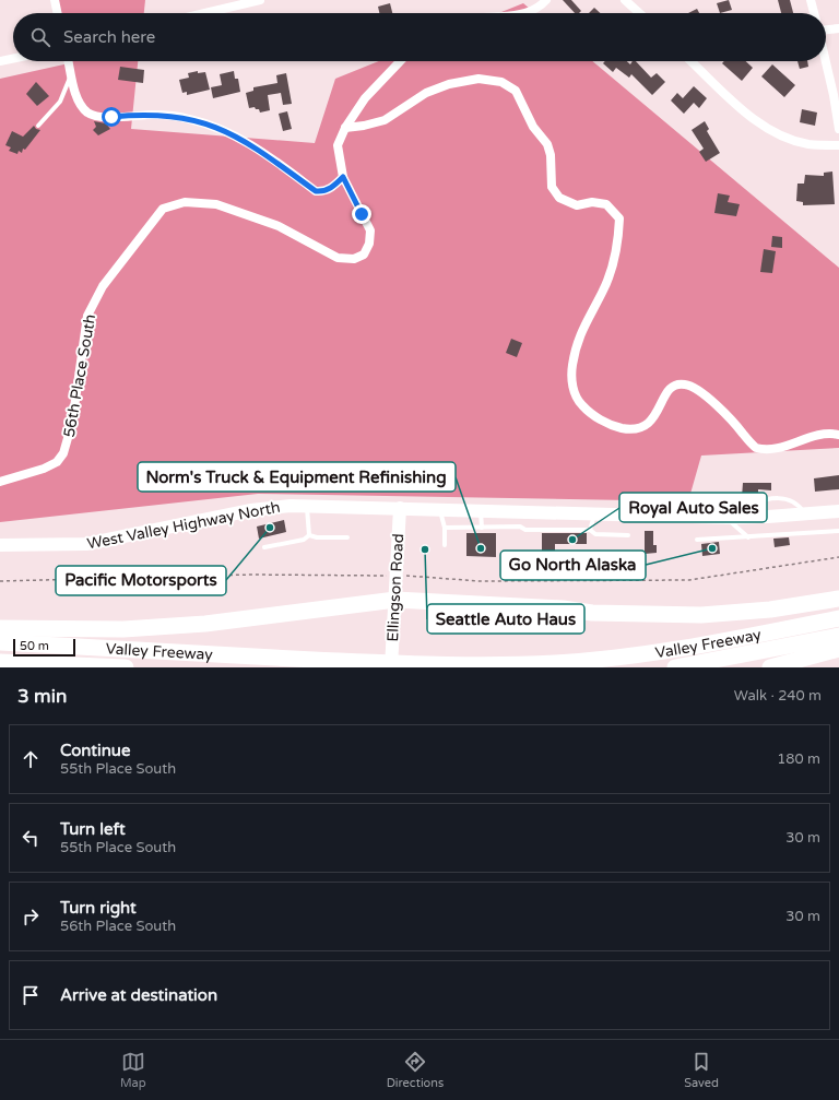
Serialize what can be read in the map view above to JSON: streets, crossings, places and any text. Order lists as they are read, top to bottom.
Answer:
{
  "streets": {
    "highway": ["Valley Freeway"],
    "main road": ["West Valley Highway North", "Ellingson Road"],
    "street": ["56th Place South"]
  },
  "crossings": [
    ["West Valley Highway North", "Ellingson Road"]
  ],
  "places": [
    "Pacific Motorsports",
    "Royal Auto Sales",
    "Norm's Truck & Equipment Refinishing",
    "Go North Alaska",
    "Seattle Auto Haus"
  ],
  "scale_bar": "50 m",
  "page": {
    "search": "Search here",
    "scale": "50 m",
    "heading": ["3 min", "Walk · 240 m"],
    "list": [
      ["Continue", "55th Place South", "180 m"],
      ["Turn left", "55th Place South", "30 m"],
      ["Turn right", "56th Place South", "30 m"],
      "Arrive at destination"
    ],
    "nav": ["Map", "Directions", "Saved"]
  }
}
